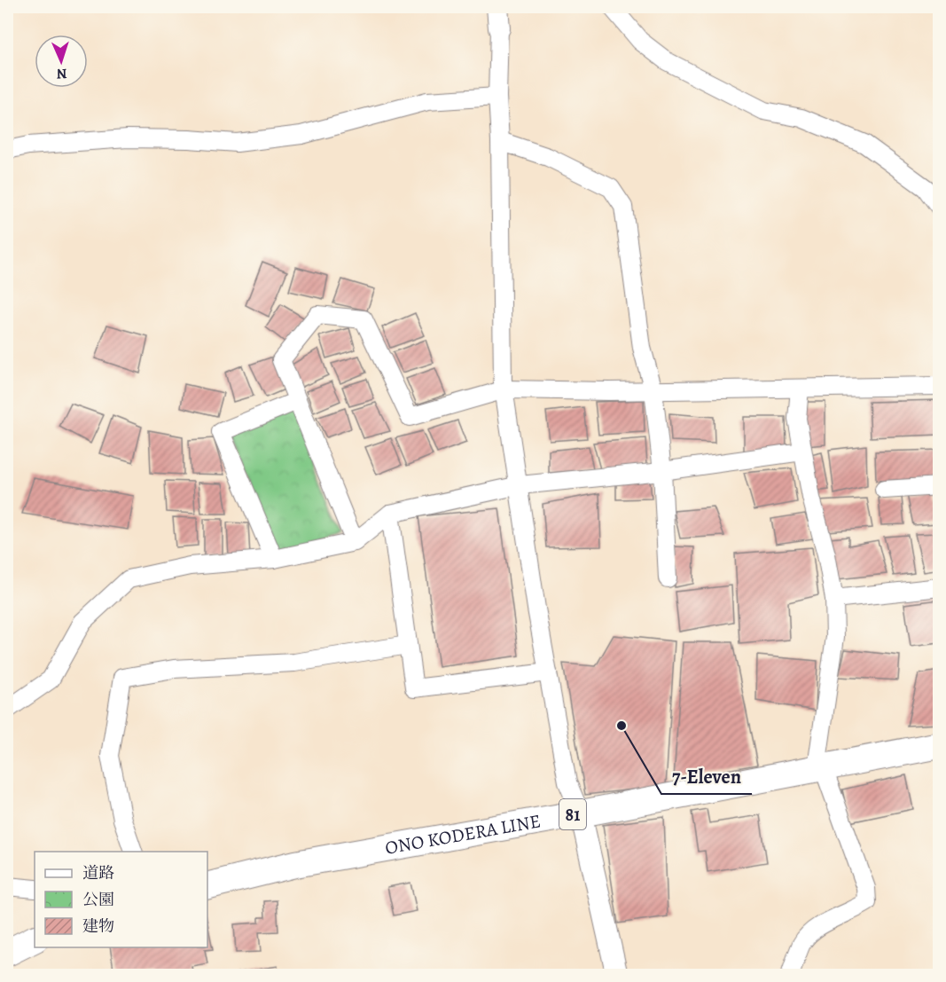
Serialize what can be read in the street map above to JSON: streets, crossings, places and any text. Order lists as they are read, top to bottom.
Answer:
{
  "streets": {
    "main road": ["81", "ONO KODERA LINE"]
  },
  "places": ["7-Eleven"],
  "legend": ["道路", "公園", "建物"],
  "north": "bottom"
}
